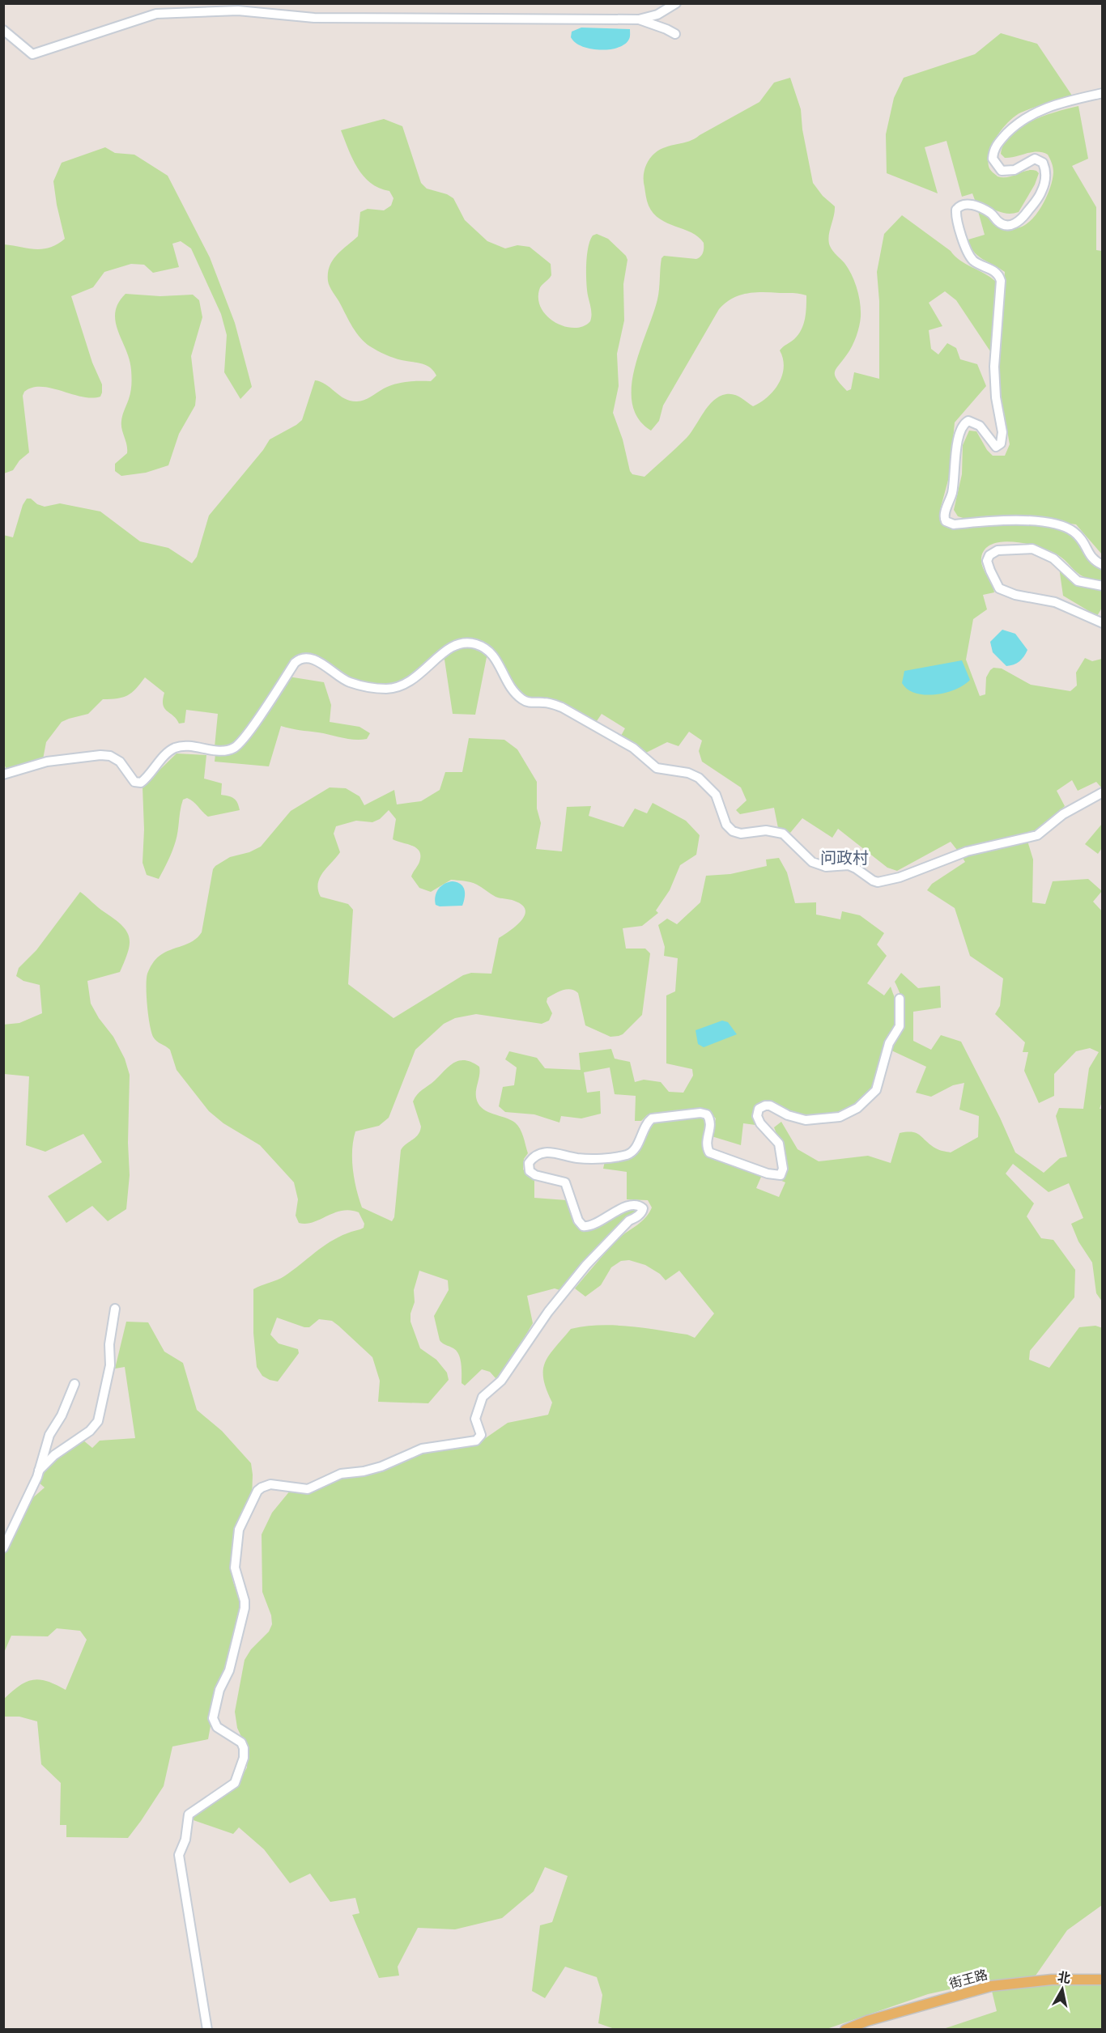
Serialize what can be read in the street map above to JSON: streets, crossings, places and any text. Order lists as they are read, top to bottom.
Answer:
{
  "streets": {
    "main road": ["街王路"]
  },
  "districts": ["问政村"],
  "north": "top"
}
